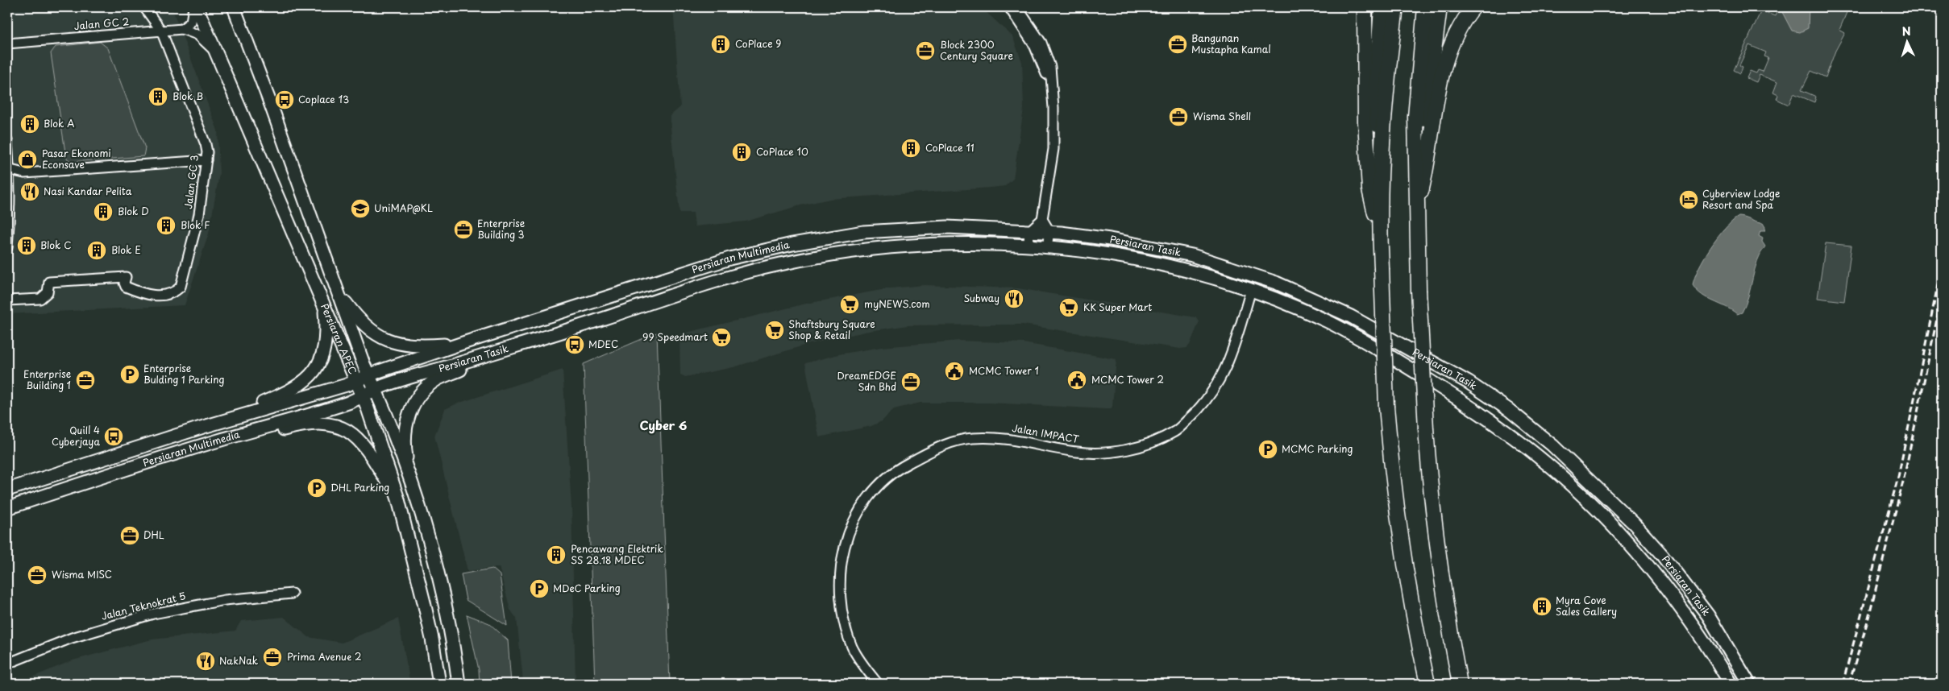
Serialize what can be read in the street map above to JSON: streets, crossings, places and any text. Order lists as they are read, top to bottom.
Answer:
{
  "streets": {
    "main road": ["Persiaran Tasik", "Persiaran Multimedia", "Persiaran APEC"],
    "street": [
      "Jalan GC 2",
      "Jalan GC 3",
      "Jalan IMPACT",
      "Jalan Teknokrat 5"
    ]
  },
  "crossings": [
    ["Jalan GC 2", "Jalan GC 3"],
    ["Jalan GC 2", "Persiaran APEC"],
    ["Persiaran Tasik", "Persiaran Multimedia"],
    ["Persiaran Tasik", "Persiaran APEC"],
    ["Persiaran Tasik", "Jalan IMPACT"],
    ["Persiaran Multimedia", "Persiaran APEC"]
  ],
  "districts": ["Cyber 6"],
  "places": {
    "building": [
      "CoPlace 9",
      "Blok B",
      "Blok A",
      "CoPlace 11",
      "CoPlace 10",
      "Blok D",
      "Blok F",
      "Blok C",
      "Blok E",
      "Pencawang Elektrik SS 28.18 MDEC",
      "Myra Cove Sales Gallery"
    ],
    "office": [
      "Bangunan Mustapha Kamal",
      "Block 2300 Century Square",
      "Wisma Shell",
      "Enterprise Building 3",
      "Enterprise Building 1",
      "DreamEDGE Sdn Bhd",
      "DHL",
      "Wisma MISC",
      "Prima Avenue 2"
    ],
    "bus stop": ["Coplace 13", "MDEC", "Quill 4 Cyberjaya"],
    "shop": ["Pasar Ekonomi Econsave"],
    "restaurant": ["Nasi Kandar Pelita", "Subway", "NakNak"],
    "hotel": ["Cyberview Lodge Resort and Spa"],
    "school or university": ["UniMAP@KL"],
    "supermarket": [
      "myNEWS.com",
      "KK Super Mart",
      "Shaftsbury Square Shop & Retail",
      "99 Speedmart"
    ],
    "public building": ["MCMC Tower 1", "MCMC Tower 2"],
    "parking": [
      "Enterprise Bulding 1 Parking",
      "MCMC Parking",
      "DHL Parking",
      "MDeC Parking"
    ]
  },
  "north": "top"
}
